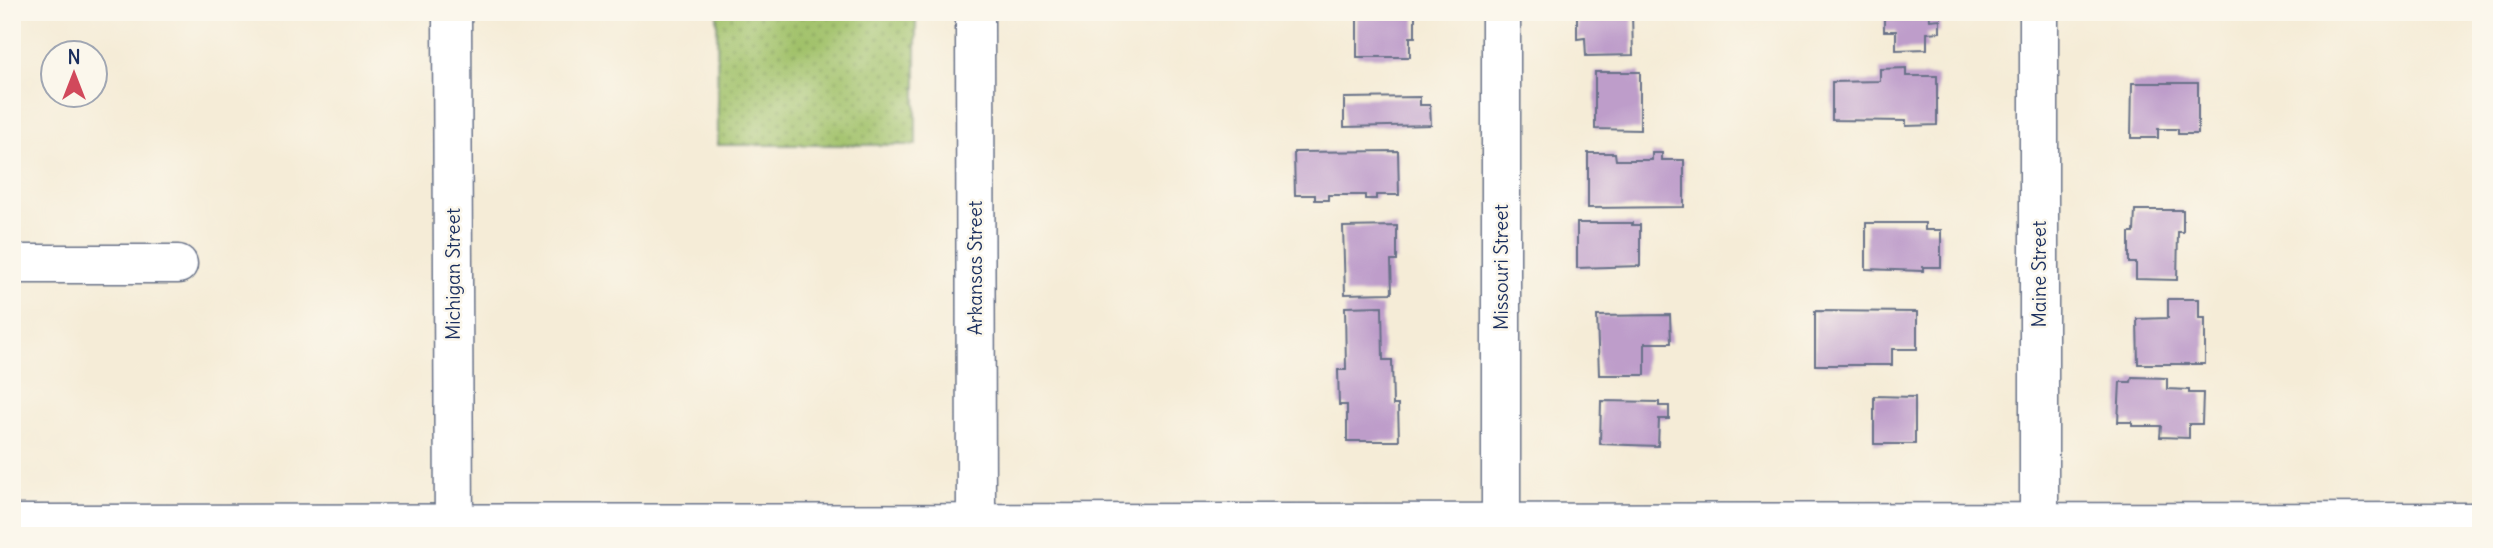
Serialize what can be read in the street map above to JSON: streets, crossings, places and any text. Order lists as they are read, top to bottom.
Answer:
{
  "streets": {
    "street": [
      "Missouri Street",
      "Arkansas Street",
      "Michigan Street",
      "Maine Street"
    ]
  },
  "north": "top"
}
